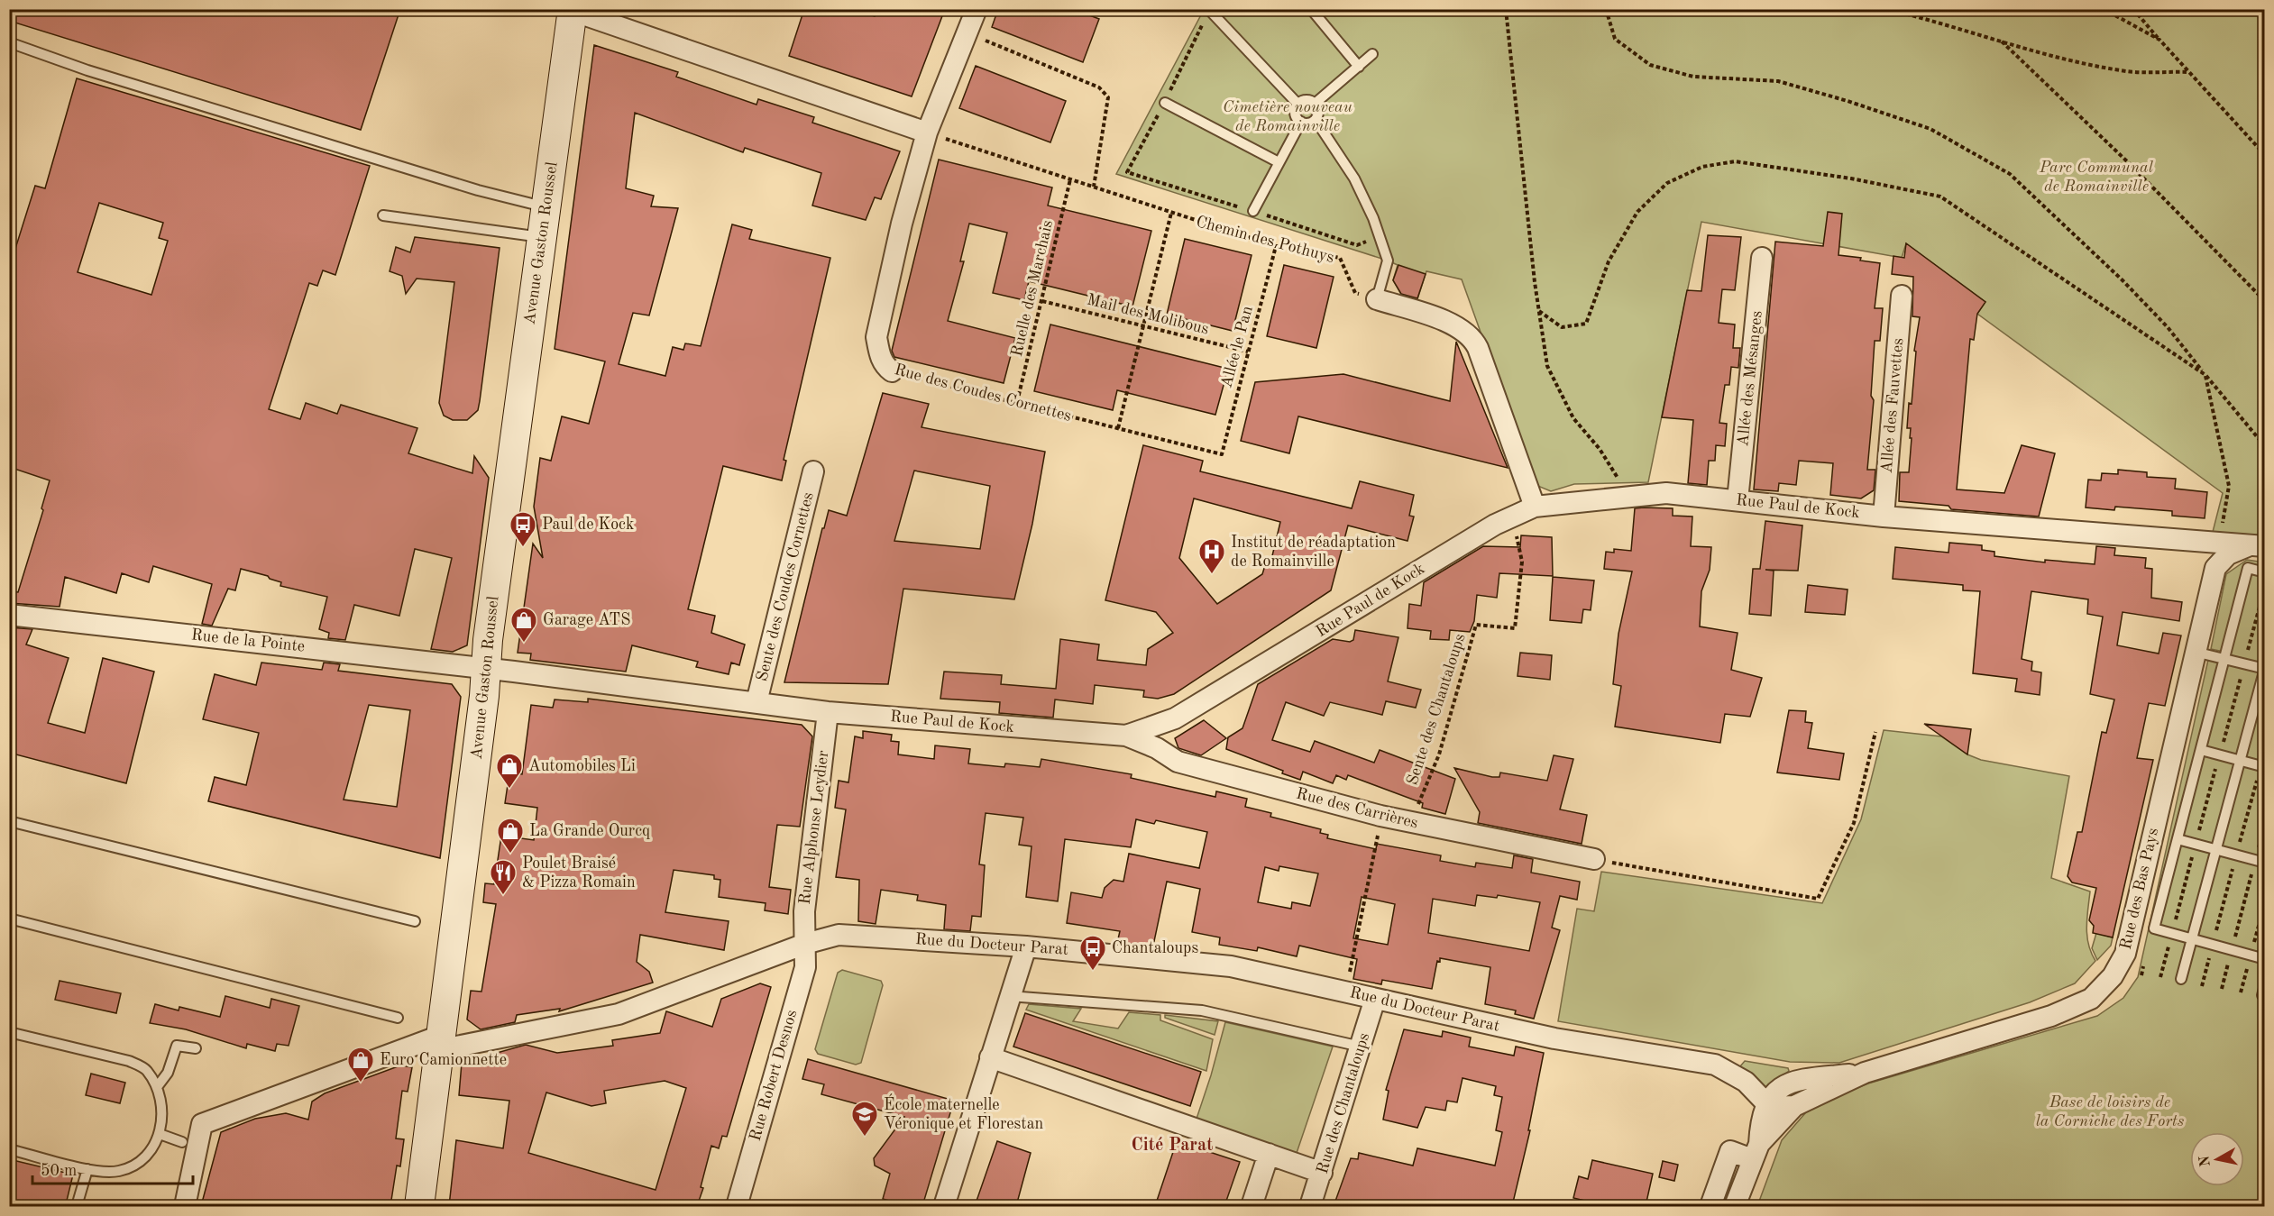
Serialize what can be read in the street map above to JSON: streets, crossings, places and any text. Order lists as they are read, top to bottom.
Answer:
{
  "streets": {
    "main road": ["Avenue Gaston Roussel"],
    "street": [
      "Allée des Mésanges",
      "Rue des Coudes Cornettes",
      "Allée des Fauvettes",
      "Rue Paul de Kock",
      "Sente des Coudes Cornettes",
      "Rue de la Pointe",
      "Rue des Carrières",
      "Rue Alphonse Leydier",
      "Rue des Bas Pays",
      "Rue du Docteur Parat",
      "Rue Robert Desnos",
      "Rue des Chantaloups"
    ],
    "path": [
      "Chemin des Pothuys",
      "Ruelle des Marchais",
      "Mail des Molibous",
      "Allée le Pan",
      "Sente des Chantaloups"
    ]
  },
  "crossings": [
    ["Chemin des Pothuys", "Ruelle des Marchais"],
    ["Chemin des Pothuys", "Allée le Pan"],
    ["Chemin des Pothuys", "Rue des Coudes Cornettes"],
    ["Avenue Gaston Roussel", "Rue Paul de Kock"],
    ["Avenue Gaston Roussel", "Rue de la Pointe"],
    ["Avenue Gaston Roussel", "Rue du Docteur Parat"],
    ["Ruelle des Marchais", "Mail des Molibous"],
    ["Ruelle des Marchais", "Rue des Coudes Cornettes"],
    ["Mail des Molibous", "Allée le Pan"],
    ["Allée le Pan", "Rue des Coudes Cornettes"],
    ["Allée des Mésanges", "Rue Paul de Kock"],
    ["Allée des Fauvettes", "Rue Paul de Kock"],
    ["Rue Paul de Kock", "Sente des Coudes Cornettes"],
    ["Rue Paul de Kock", "Rue de la Pointe"],
    ["Rue Paul de Kock", "Sente des Chantaloups"],
    ["Rue Paul de Kock", "Rue des Carrières"],
    ["Rue Paul de Kock", "Rue Alphonse Leydier"],
    ["Sente des Chantaloups", "Rue des Carrières"],
    ["Rue Alphonse Leydier", "Rue du Docteur Parat"],
    ["Rue Alphonse Leydier", "Rue Robert Desnos"],
    ["Rue des Bas Pays", "Rue du Docteur Parat"],
    ["Rue du Docteur Parat", "Rue Robert Desnos"],
    ["Rue du Docteur Parat", "Rue des Chantaloups"]
  ],
  "districts": ["Cité Parat"],
  "parks": ["Cimetière nouveau de Romainville", "Parc Communal de Romainville", "Base de loisirs de la Corniche des Forts"],
  "places": {
    "bus stop": ["Paul de Kock", "Chantaloups"],
    "hospital": ["Institut de réadaptation de Romainville"],
    "shop": [
      "Garage ATS",
      "Automobiles Li",
      "La Grande Ourcq",
      "Euro Camionnette"
    ],
    "restaurant": ["Poulet Braisé & Pizza Romain"],
    "school or university": ["École maternelle Véronique et Florestan"]
  },
  "scale_bar": "50 m",
  "north": "left"
}
